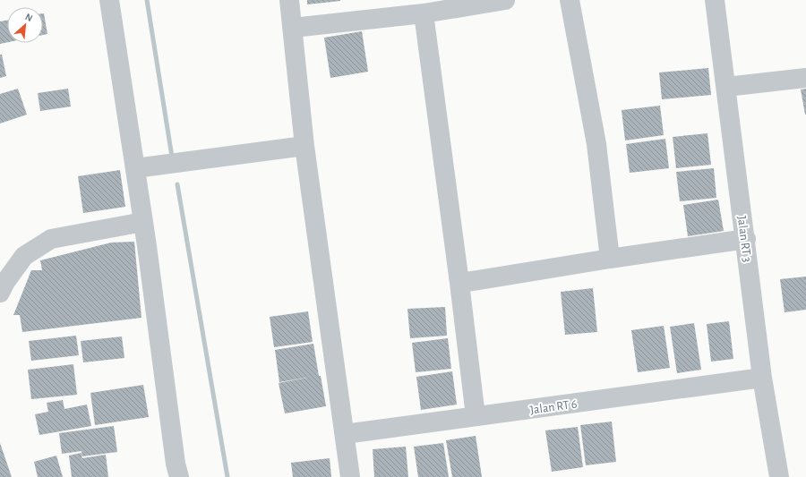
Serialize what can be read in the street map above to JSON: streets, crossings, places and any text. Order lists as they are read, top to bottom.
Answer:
{
  "streets": {
    "street": ["Jalan RT 3", "Jalan RT 6"]
  },
  "crossings": [
    ["Jalan RT 3", "Jalan RT 6"]
  ],
  "north": "top right"
}
